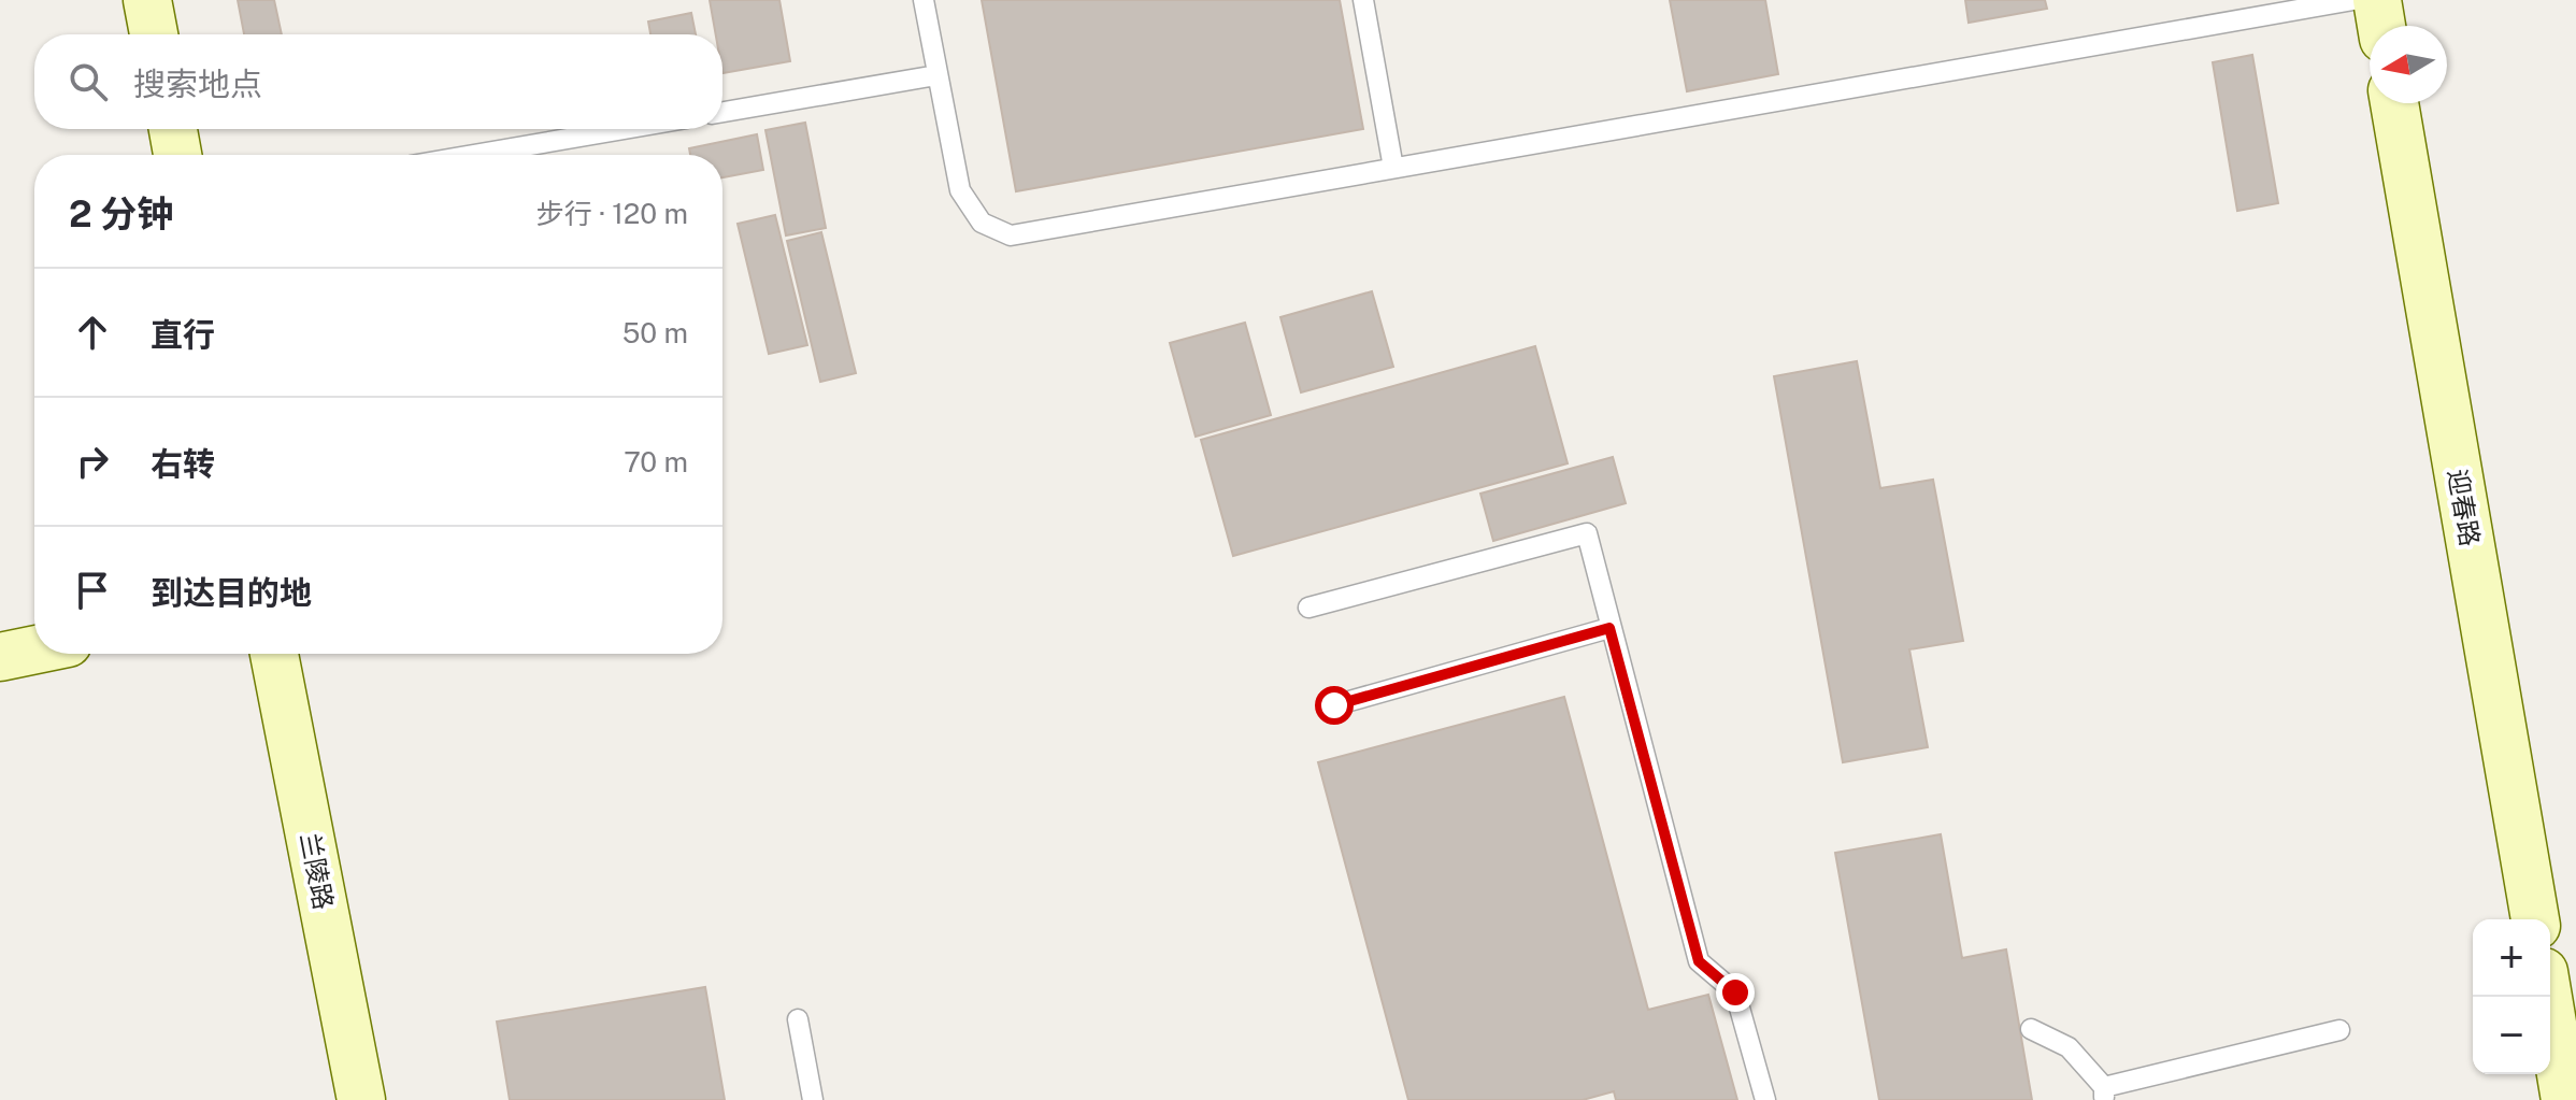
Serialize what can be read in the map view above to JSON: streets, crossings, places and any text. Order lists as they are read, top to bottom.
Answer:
{
  "streets": {
    "street": ["迎春路", "兰陵路"]
  },
  "north": "left",
  "page": {
    "search": "搜索地点",
    "heading": ["2 分钟", "步行 · 120 m"],
    "list": [
      ["直行", "50 m"],
      ["右转", "70 m"],
      "到达目的地"
    ],
    "map_buttons": ["+", "−"]
  }
}
